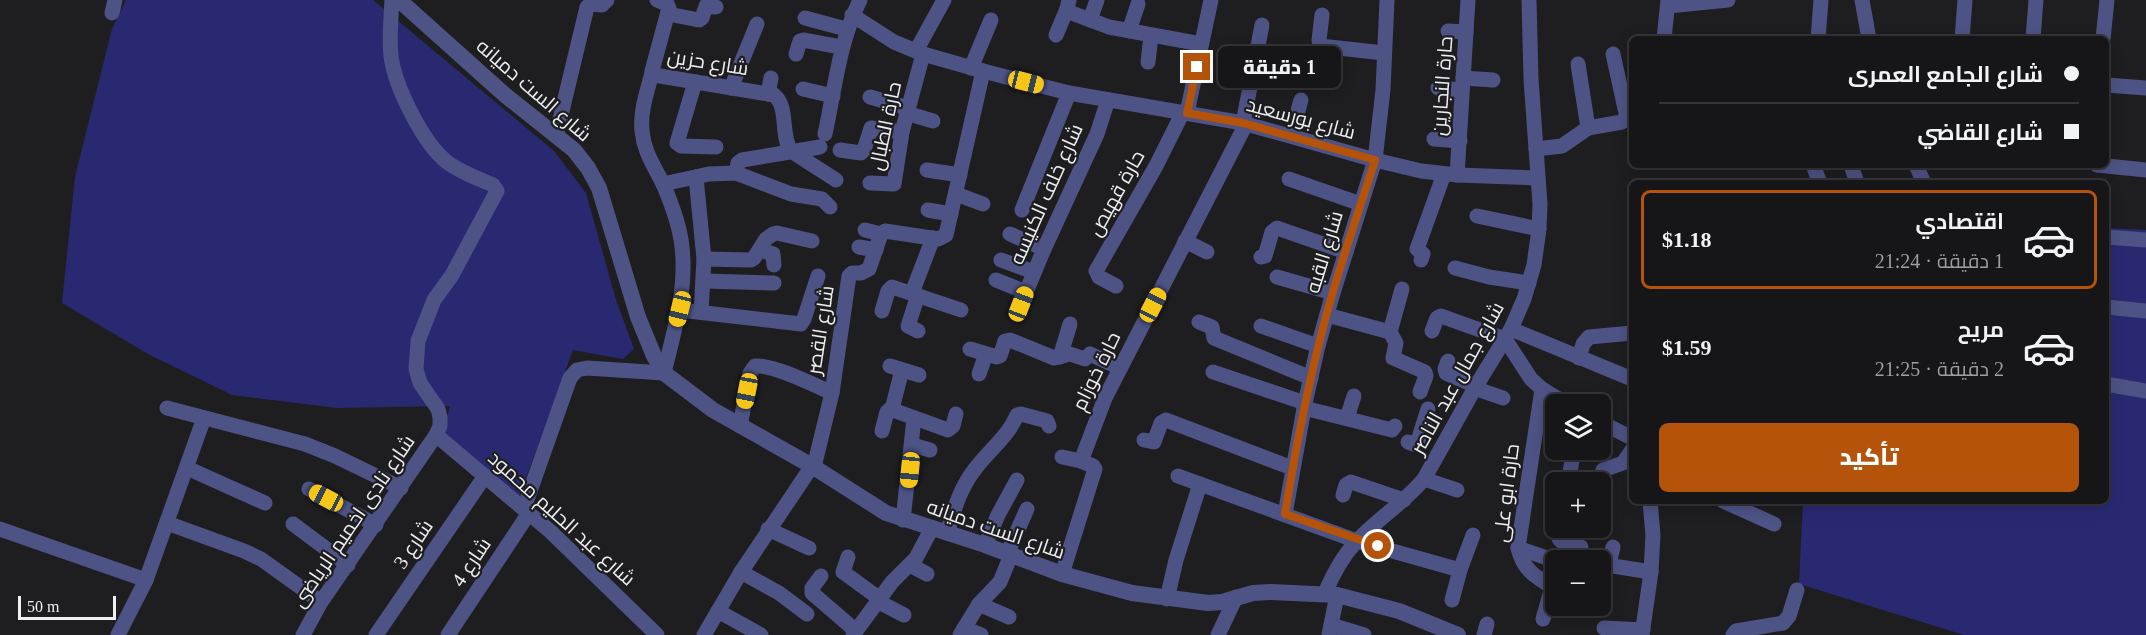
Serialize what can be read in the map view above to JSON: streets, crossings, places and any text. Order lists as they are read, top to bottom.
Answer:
{
  "streets": {
    "street": [
      "شارع حزين",
      "حارة النجارين",
      "شارع الست دميانه",
      "شارع بورسعيد",
      "حارة الطبال",
      "حارة قهيص",
      "شارع خلف الكنيسه",
      "شارع القبه",
      "شارع القصر",
      "حارة خوزام",
      "شارع جمال عبد الناصر",
      "حارة ابو على",
      "شارع عبد الحليم محمود",
      "شارع نادى اخميم الرياضى",
      "شارع 3",
      "شارع 4"
    ]
  },
  "crossings": [
    ["حارة النجارين", "شارع بورسعيد"],
    ["شارع الست دميانه", "شارع القصر"],
    ["شارع الست دميانه", "شارع جمال عبد الناصر"],
    ["شارع الست دميانه", "شارع 4"],
    ["شارع بورسعيد", "حارة الطبال"],
    ["شارع بورسعيد", "حارة قهيص"],
    ["شارع بورسعيد", "شارع خلف الكنيسه"],
    ["شارع بورسعيد", "شارع القبه"],
    ["شارع بورسعيد", "حارة خوزام"],
    ["شارع بورسعيد", "شارع جمال عبد الناصر"],
    ["شارع عبد الحليم محمود", "شارع نادى اخميم الرياضى"],
    ["شارع عبد الحليم محمود", "شارع 3"],
    ["شارع عبد الحليم محمود", "شارع 4"]
  ],
  "scale_bar": "50 m",
  "page": {
    "banner": ["شارع الجامع العمرى", "شارع القاضي"],
    "bubble": "1 دقيقة",
    "list": [
      {
        "name": "اقتصادي",
        "note": "1 دقيقة · 21:24",
        "value": "$1.18"
      },
      {
        "name": "مريح",
        "note": "2 دقيقة · 21:25",
        "value": "$1.59"
      }
    ],
    "map_buttons": ["+", "−"],
    "buttons": "تأكيد",
    "scale": "50 m"
  }
}
